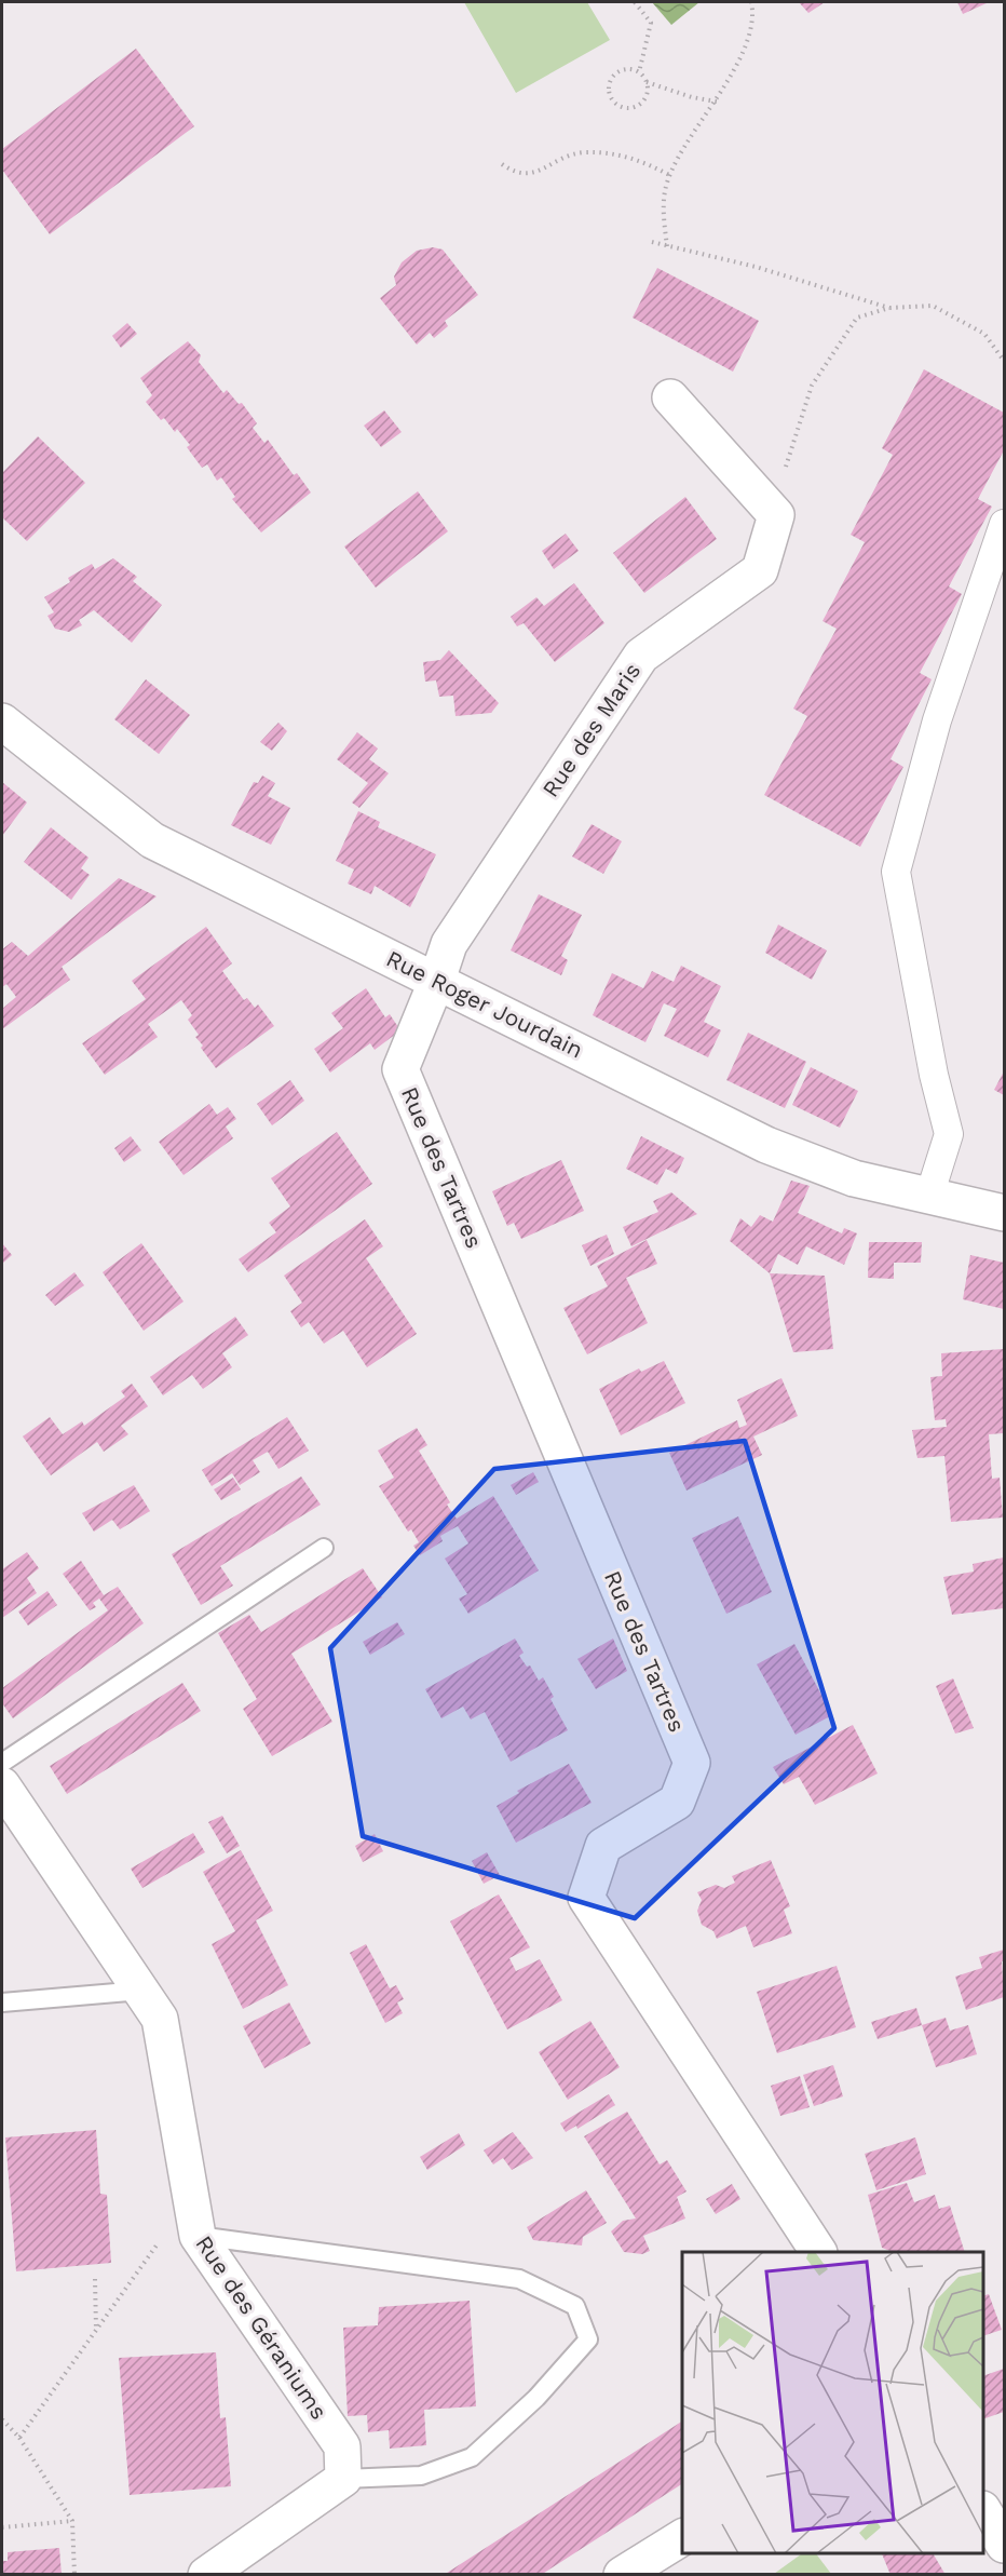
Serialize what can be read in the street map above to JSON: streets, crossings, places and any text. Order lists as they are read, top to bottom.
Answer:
{
  "streets": {
    "street": [
      "Rue des Maris",
      "Rue Roger Jourdain",
      "Rue des Tartres",
      "Rue des Géraniums"
    ]
  },
  "crossings": [
    ["Rue des Maris", "Rue Roger Jourdain"],
    ["Rue des Maris", "Rue des Tartres"],
    ["Rue Roger Jourdain", "Rue des Tartres"]
  ]
}
